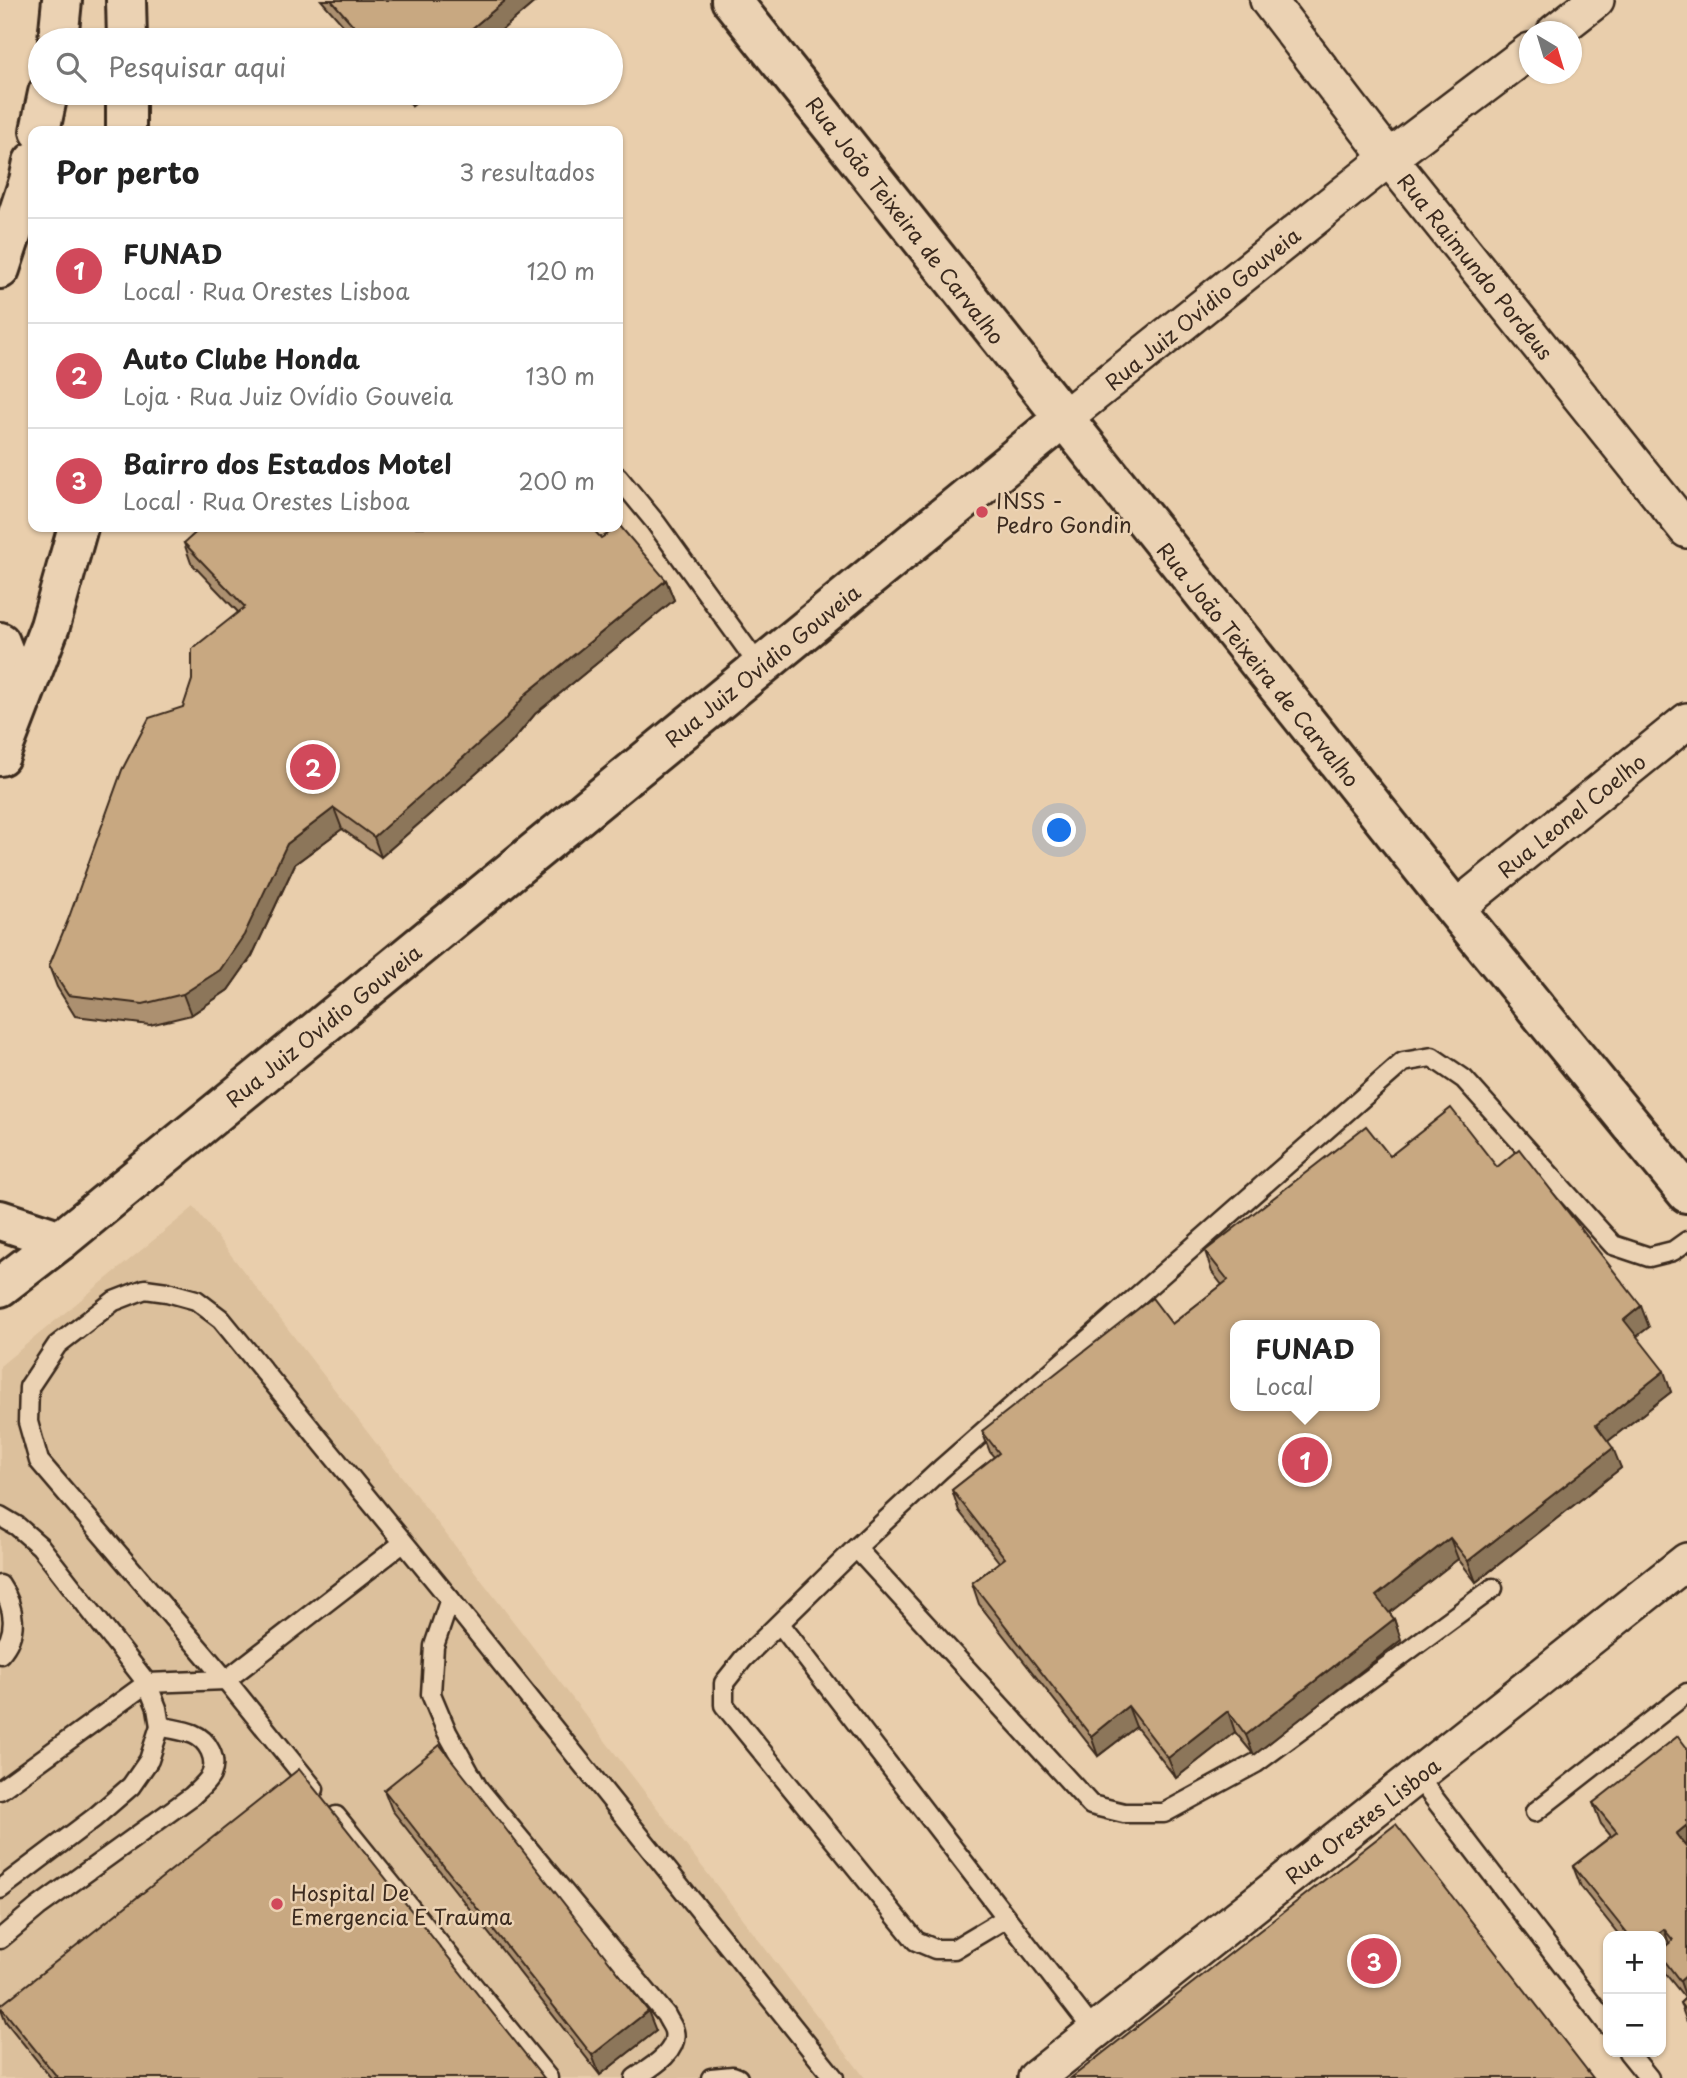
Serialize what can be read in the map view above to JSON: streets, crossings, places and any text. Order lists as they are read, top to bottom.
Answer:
{
  "streets": {
    "main road": ["Rua João Teixeira de Carvalho", "Rua Juiz Ovídio Gouveia"],
    "street": ["Rua Raimundo Pordeus", "Rua Leonel Coelho", "Rua Orestes Lisboa"]
  },
  "crossings": [
    ["Rua João Teixeira de Carvalho", "Rua Juiz Ovídio Gouveia"],
    ["Rua João Teixeira de Carvalho", "Rua Leonel Coelho"],
    ["Rua Raimundo Pordeus", "Rua Juiz Ovídio Gouveia"]
  ],
  "places": ["INSS - Pedro Gondin", "Hospital De Emergencia E Trauma"],
  "north": "bottom right",
  "page": {
    "search": "Pesquisar aqui",
    "heading": ["Por perto", "3 resultados"],
    "list": [
      {
        "mark": "1",
        "name": "FUNAD",
        "note": "Local · Rua Orestes Lisboa",
        "value": "120 m"
      },
      {
        "mark": "2",
        "name": "Auto Clube Honda",
        "note": "Loja · Rua Juiz Ovídio Gouveia",
        "value": "130 m"
      },
      {
        "mark": "3",
        "name": "Bairro dos Estados Motel",
        "note": "Local · Rua Orestes Lisboa",
        "value": "200 m"
      }
    ],
    "pins": ["2", "1", "3"],
    "popup": ["FUNAD", "Local"],
    "map_buttons": ["+", "−"]
  }
}
